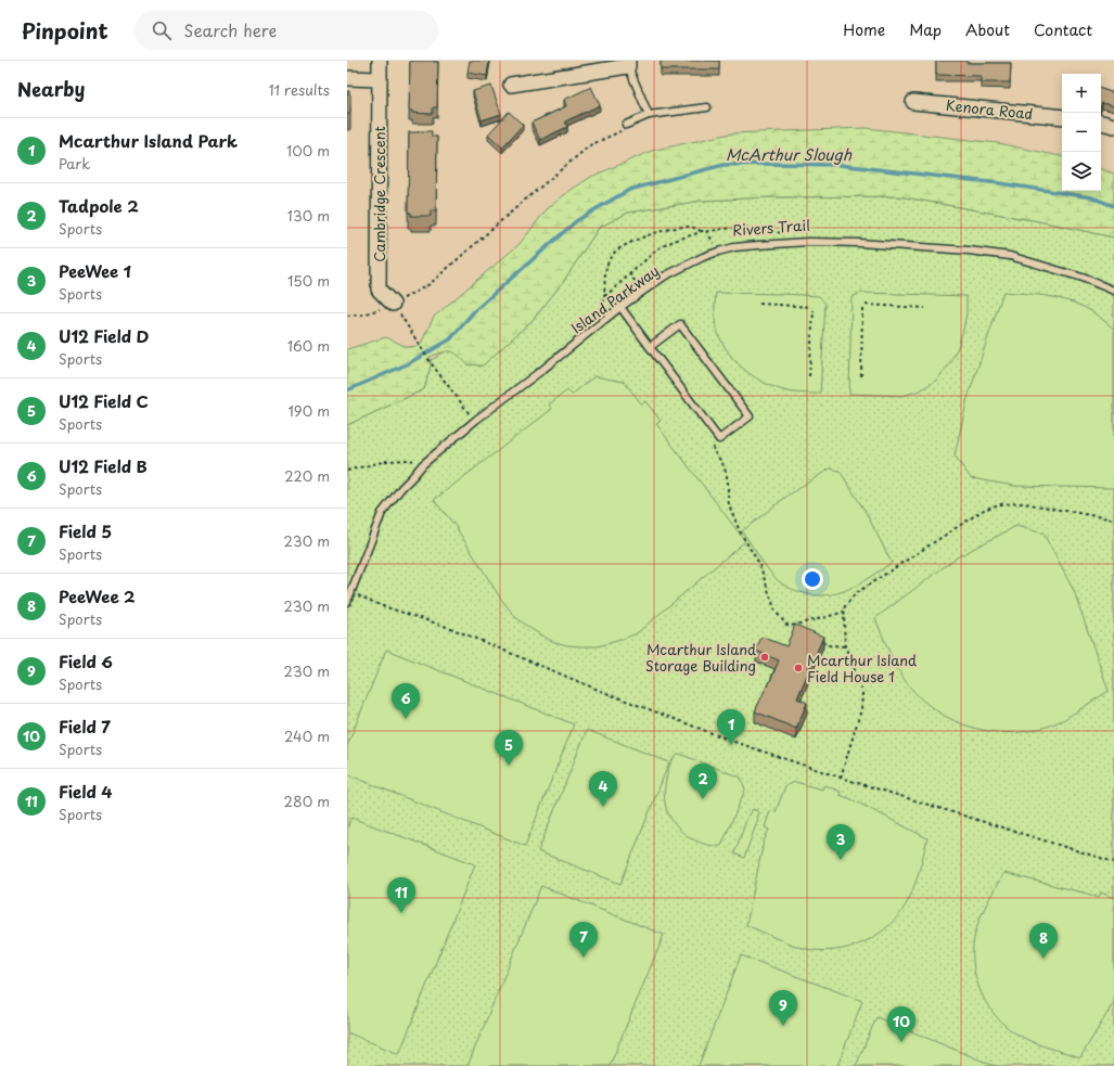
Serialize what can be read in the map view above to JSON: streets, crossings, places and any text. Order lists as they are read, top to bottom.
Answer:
{
  "streets": {
    "street": ["Kenora Road", "Cambridge Crescent"],
    "lane": ["Island Parkway"],
    "path": ["Rivers Trail"]
  },
  "water": ["McArthur Slough"],
  "places": ["Mcarthur Island Storage Building", "Mcarthur Island Field House 1"],
  "page": {
    "header": "Pinpoint",
    "search": "Search here",
    "nav": [
      "Home",
      "Map",
      "About",
      "Contact"
    ],
    "heading": ["Nearby", "11 results"],
    "map_buttons": ["+", "−"],
    "list": [
      {
        "mark": "1",
        "name": "Mcarthur Island Park",
        "note": "Park",
        "value": "100 m"
      },
      {
        "mark": "2",
        "name": "Tadpole 2",
        "note": "Sports",
        "value": "130 m"
      },
      {
        "mark": "3",
        "name": "PeeWee 1",
        "note": "Sports",
        "value": "150 m"
      },
      {
        "mark": "4",
        "name": "U12 Field D",
        "note": "Sports",
        "value": "160 m"
      },
      {
        "mark": "5",
        "name": "U12 Field C",
        "note": "Sports",
        "value": "190 m"
      },
      {
        "mark": "6",
        "name": "U12 Field B",
        "note": "Sports",
        "value": "220 m"
      },
      {
        "mark": "7",
        "name": "Field 5",
        "note": "Sports",
        "value": "230 m"
      },
      {
        "mark": "8",
        "name": "PeeWee 2",
        "note": "Sports",
        "value": "230 m"
      },
      {
        "mark": "9",
        "name": "Field 6",
        "note": "Sports",
        "value": "230 m"
      },
      {
        "mark": "10",
        "name": "Field 7",
        "note": "Sports",
        "value": "240 m"
      },
      {
        "mark": "11",
        "name": "Field 4",
        "note": "Sports",
        "value": "280 m"
      }
    ],
    "pins": [
      "6",
      "1",
      "5",
      "2",
      "4",
      "3",
      "11",
      "7",
      "8",
      "9",
      "10"
    ]
  }
}
